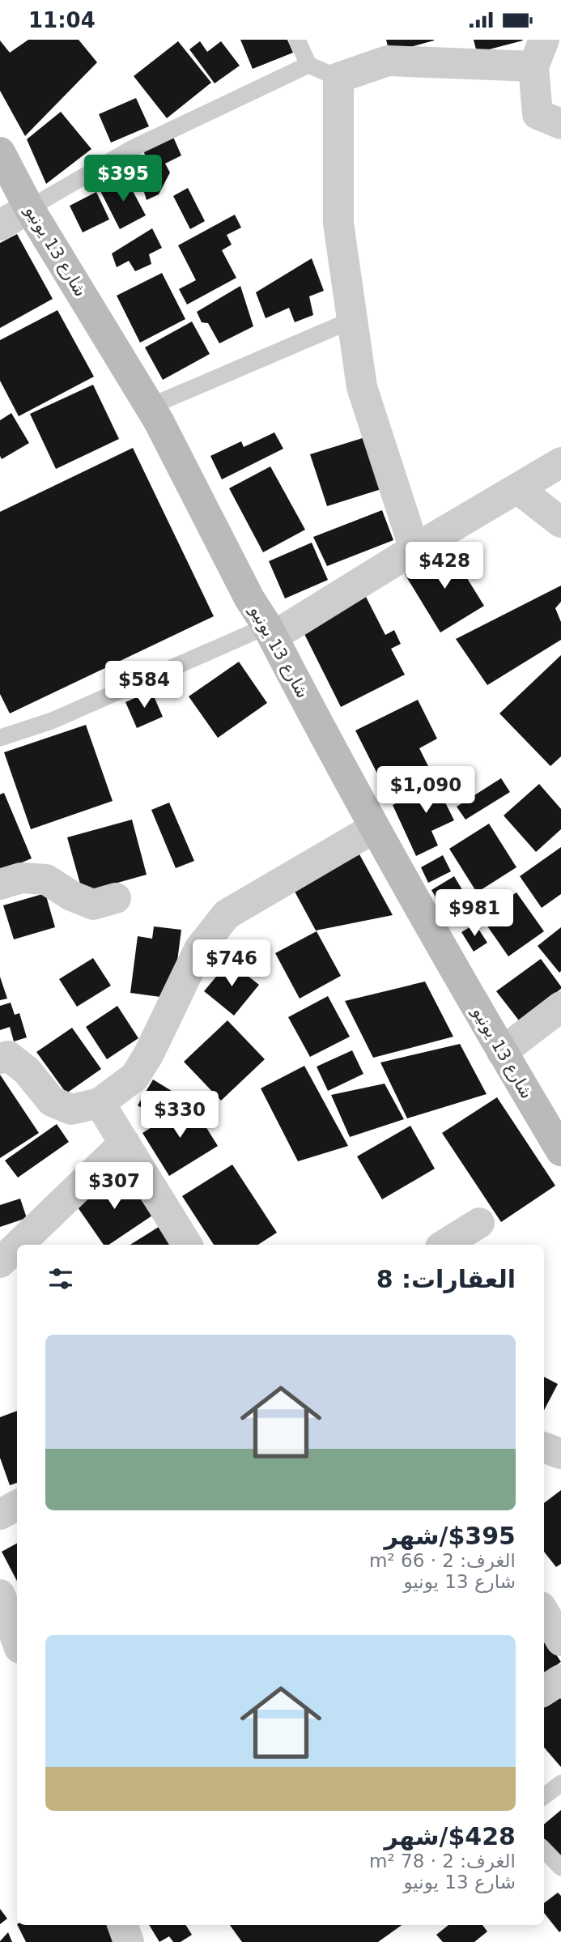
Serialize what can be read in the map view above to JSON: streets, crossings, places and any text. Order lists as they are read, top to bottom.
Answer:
{
  "streets": {
    "street": ["شارع 13 يونيو"]
  },
  "page": {
    "status": "11:04",
    "price": [
      "$395",
      "$428",
      "$584",
      "$1,090",
      "$981",
      "$746",
      "$330",
      "$307"
    ],
    "heading": "العقارات: 8",
    "list": [
      {
        "name": "$395/شهر",
        "note": "الغرف: 2 · 66 m² · شارع 13 يونيو"
      },
      {
        "name": "$428/شهر",
        "note": "الغرف: 2 · 78 m² · شارع 13 يونيو"
      }
    ]
  }
}
